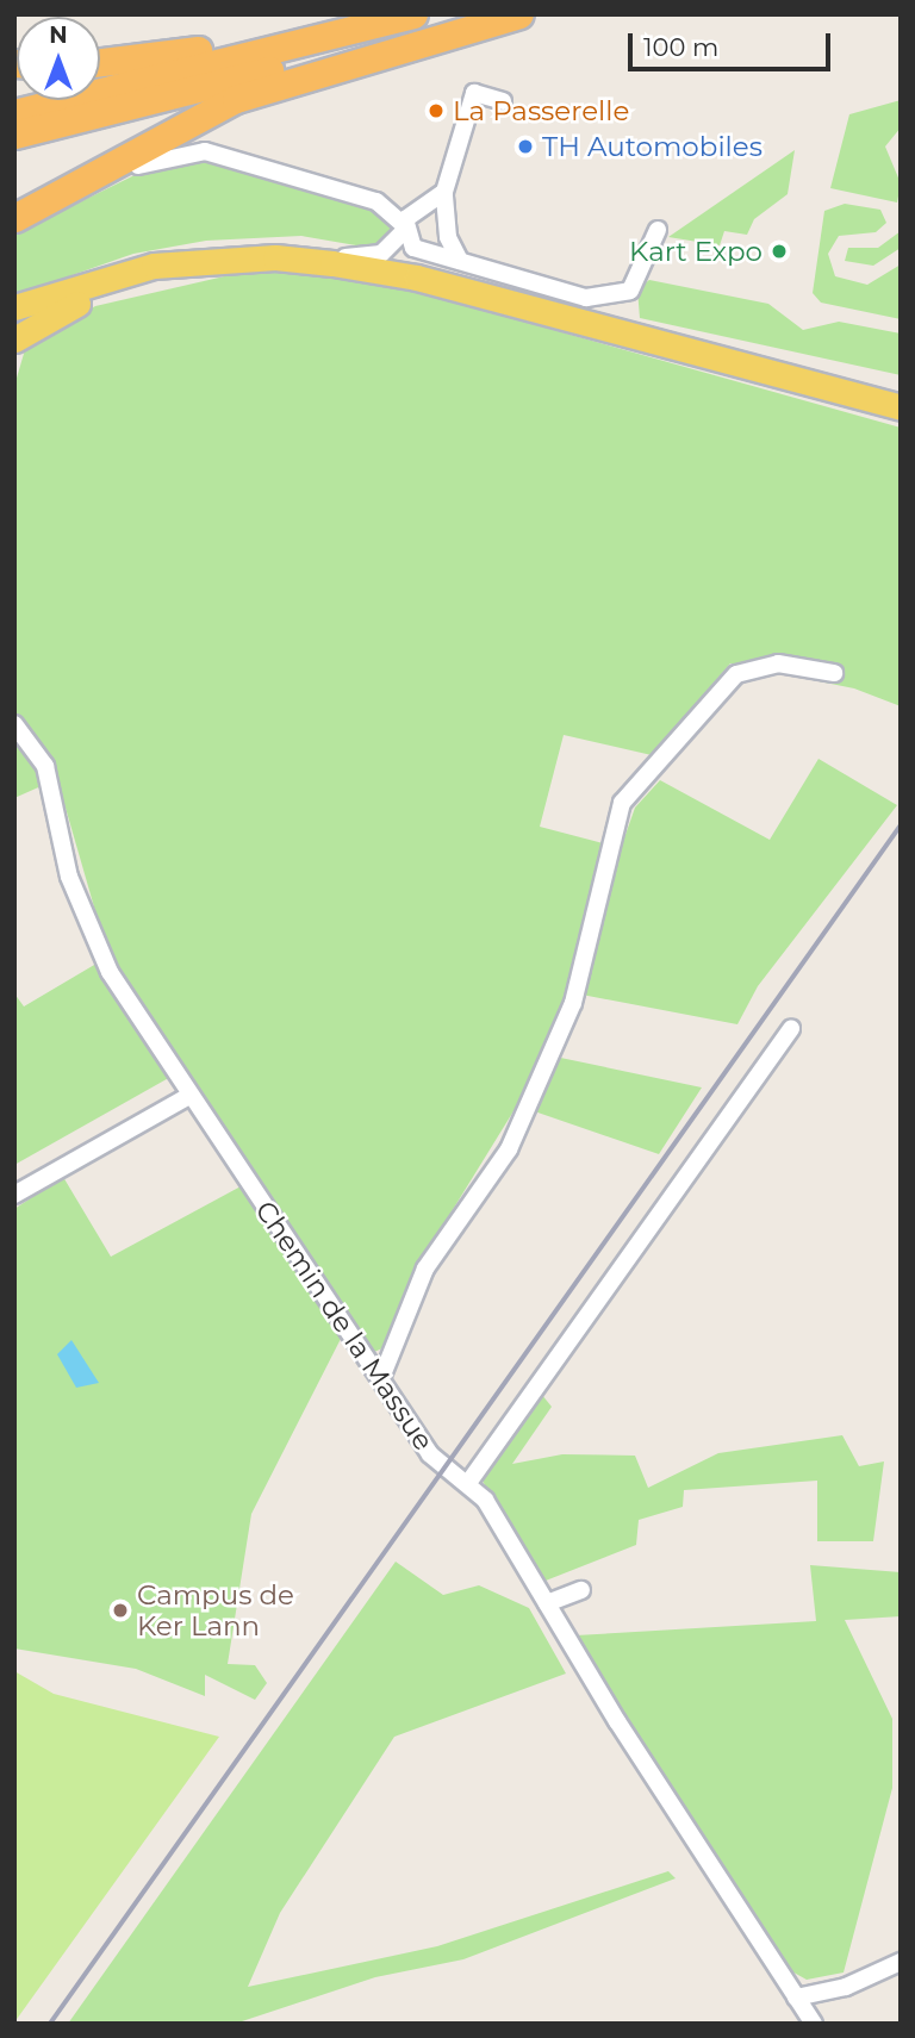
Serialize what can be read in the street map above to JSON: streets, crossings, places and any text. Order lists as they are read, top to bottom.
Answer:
{
  "streets": {
    "street": ["Chemin de la Massue"]
  },
  "places": [
    "La Passerelle",
    "TH Automobiles",
    "Kart Expo",
    "Campus de Ker Lann"
  ],
  "scale_bar": "100 m",
  "north": "top"
}
